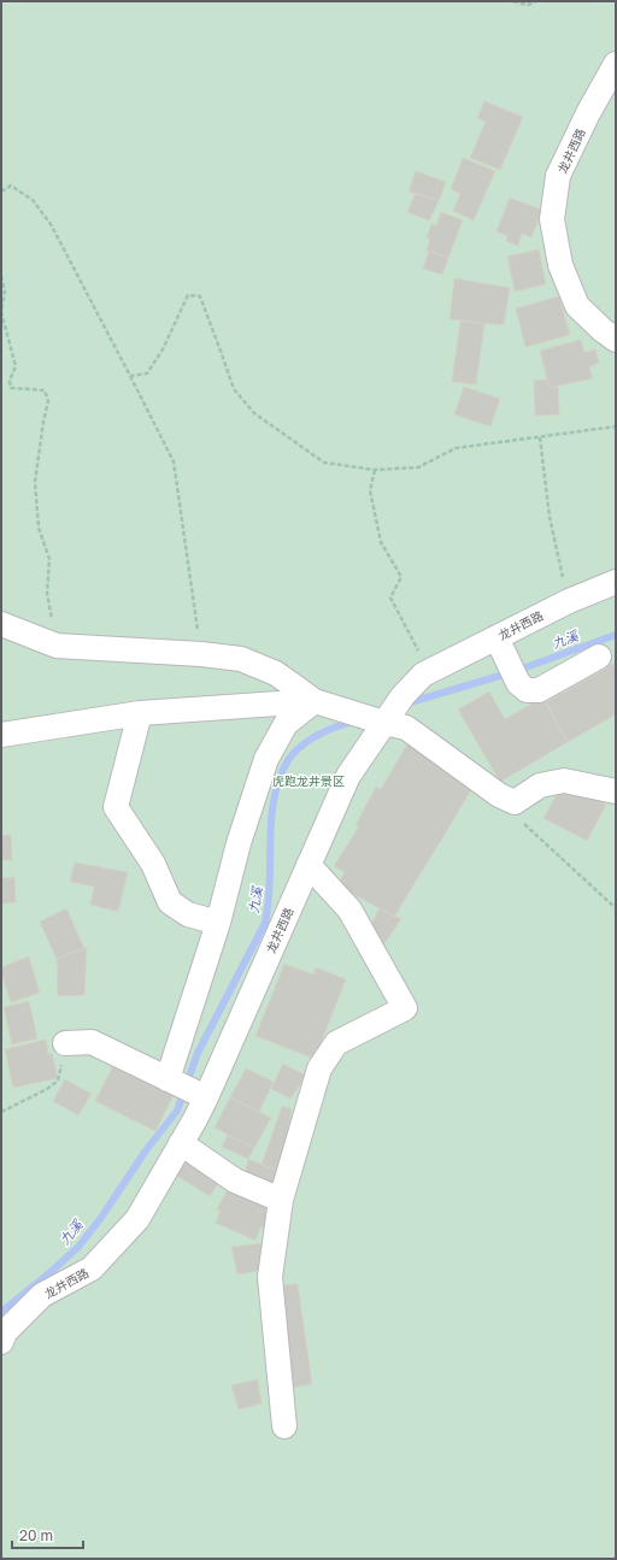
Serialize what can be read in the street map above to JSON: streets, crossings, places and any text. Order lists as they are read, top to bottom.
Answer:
{
  "streets": {
    "street": ["龙井西路"]
  },
  "water": ["九溪"],
  "parks": ["虎跑龙井景区"],
  "scale_bar": "20 m"
}
